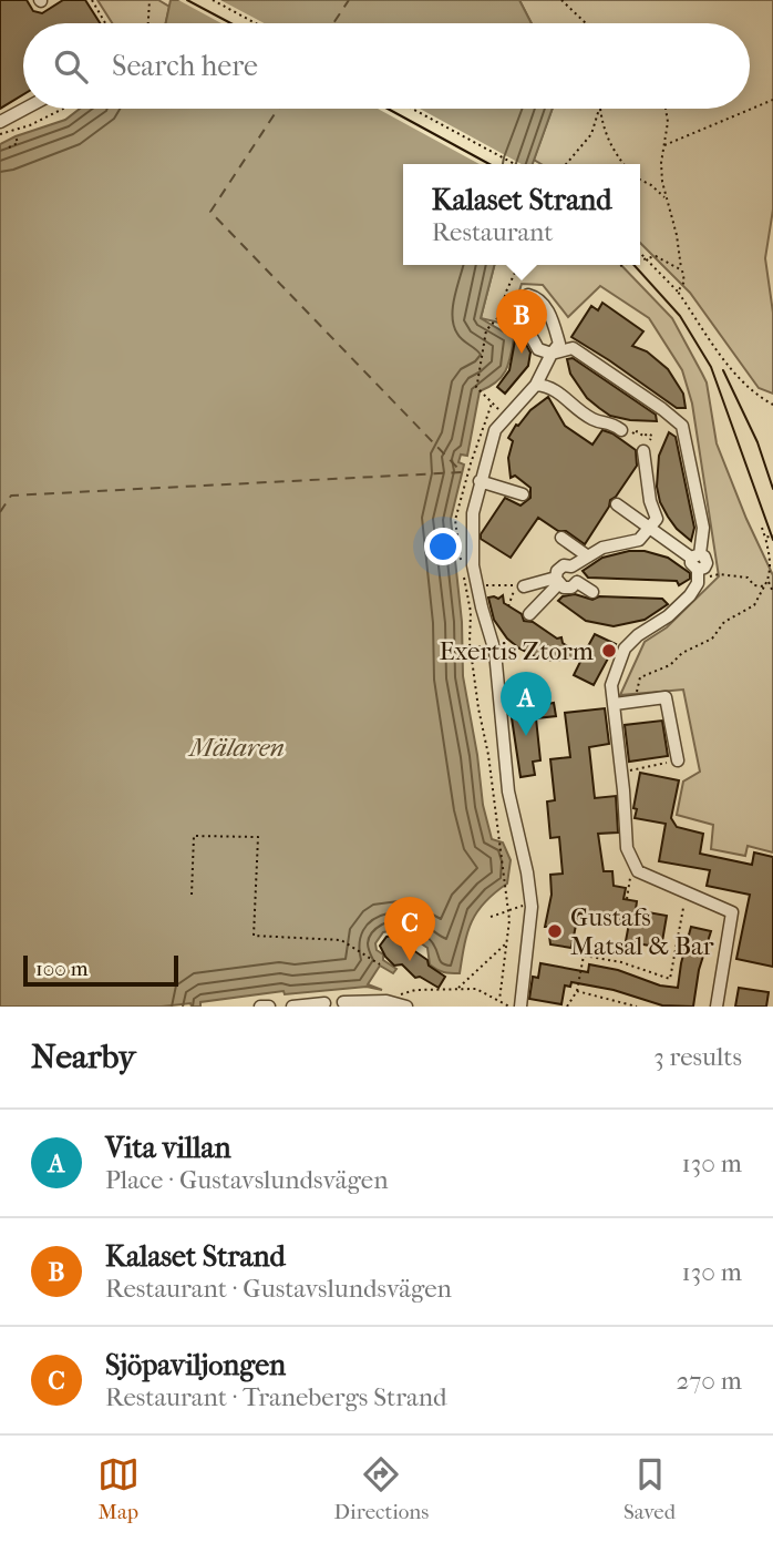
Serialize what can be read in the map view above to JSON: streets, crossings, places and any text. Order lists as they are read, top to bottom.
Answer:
{
  "water": ["Mälaren"],
  "places": ["Exertis Ztorm", "Gustafs Matsal & Bar"],
  "scale_bar": "100 m",
  "page": {
    "search": "Search here",
    "popup": ["Kalaset Strand", "Restaurant"],
    "pins": ["B", "A", "C"],
    "scale": "100 m",
    "heading": ["Nearby", "3 results"],
    "list": [
      {
        "mark": "A",
        "name": "Vita villan",
        "note": "Place · Gustavslundsvägen",
        "value": "130 m"
      },
      {
        "mark": "B",
        "name": "Kalaset Strand",
        "note": "Restaurant · Gustavslundsvägen",
        "value": "130 m"
      },
      {
        "mark": "C",
        "name": "Sjöpaviljongen",
        "note": "Restaurant · Tranebergs Strand",
        "value": "270 m"
      }
    ],
    "nav": ["Map", "Directions", "Saved"]
  }
}
